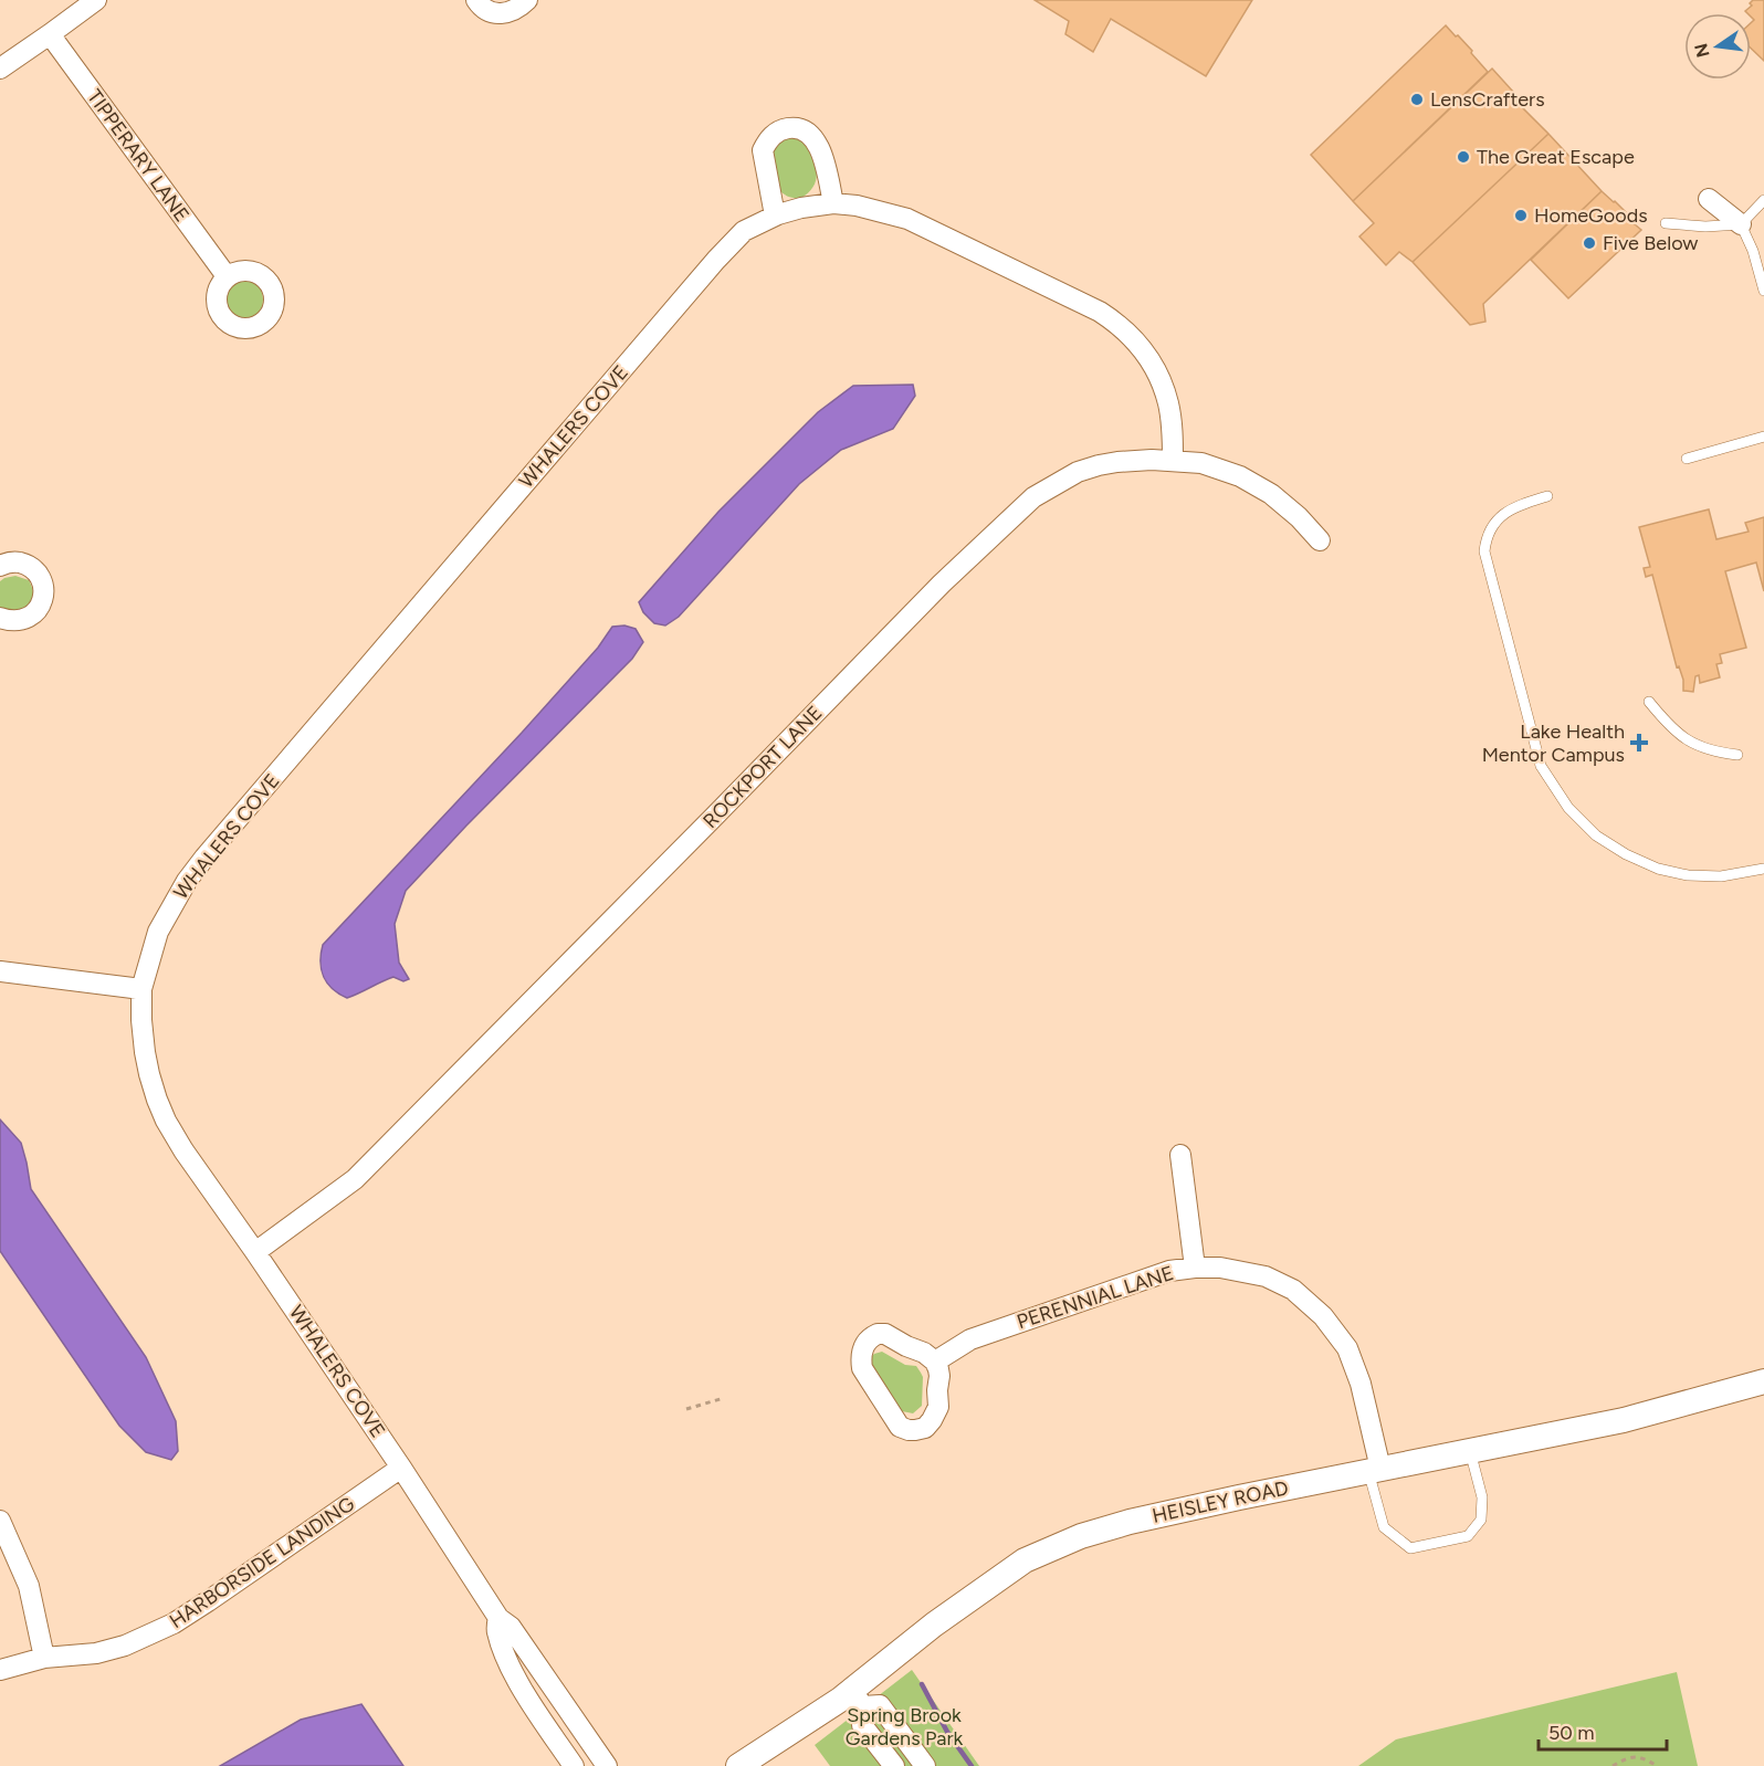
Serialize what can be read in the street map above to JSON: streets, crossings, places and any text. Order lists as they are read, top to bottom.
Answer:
{
  "streets": {
    "street": [
      "TIPPERARY LANE",
      "WHALERS COVE",
      "ROCKPORT LANE",
      "PERENNIAL LANE",
      "HEISLEY ROAD",
      "HARBORSIDE LANDING"
    ]
  },
  "crossings": [
    ["WHALERS COVE", "ROCKPORT LANE"],
    ["WHALERS COVE", "HARBORSIDE LANDING"],
    ["PERENNIAL LANE", "HEISLEY ROAD"]
  ],
  "parks": ["Spring Brook Gardens Park"],
  "places": {
    "other": [
      "LensCrafters",
      "The Great Escape",
      "HomeGoods",
      "Five Below"
    ],
    "health": ["Lake Health Mentor Campus"]
  },
  "scale_bar": "50 m",
  "north": "left"
}
